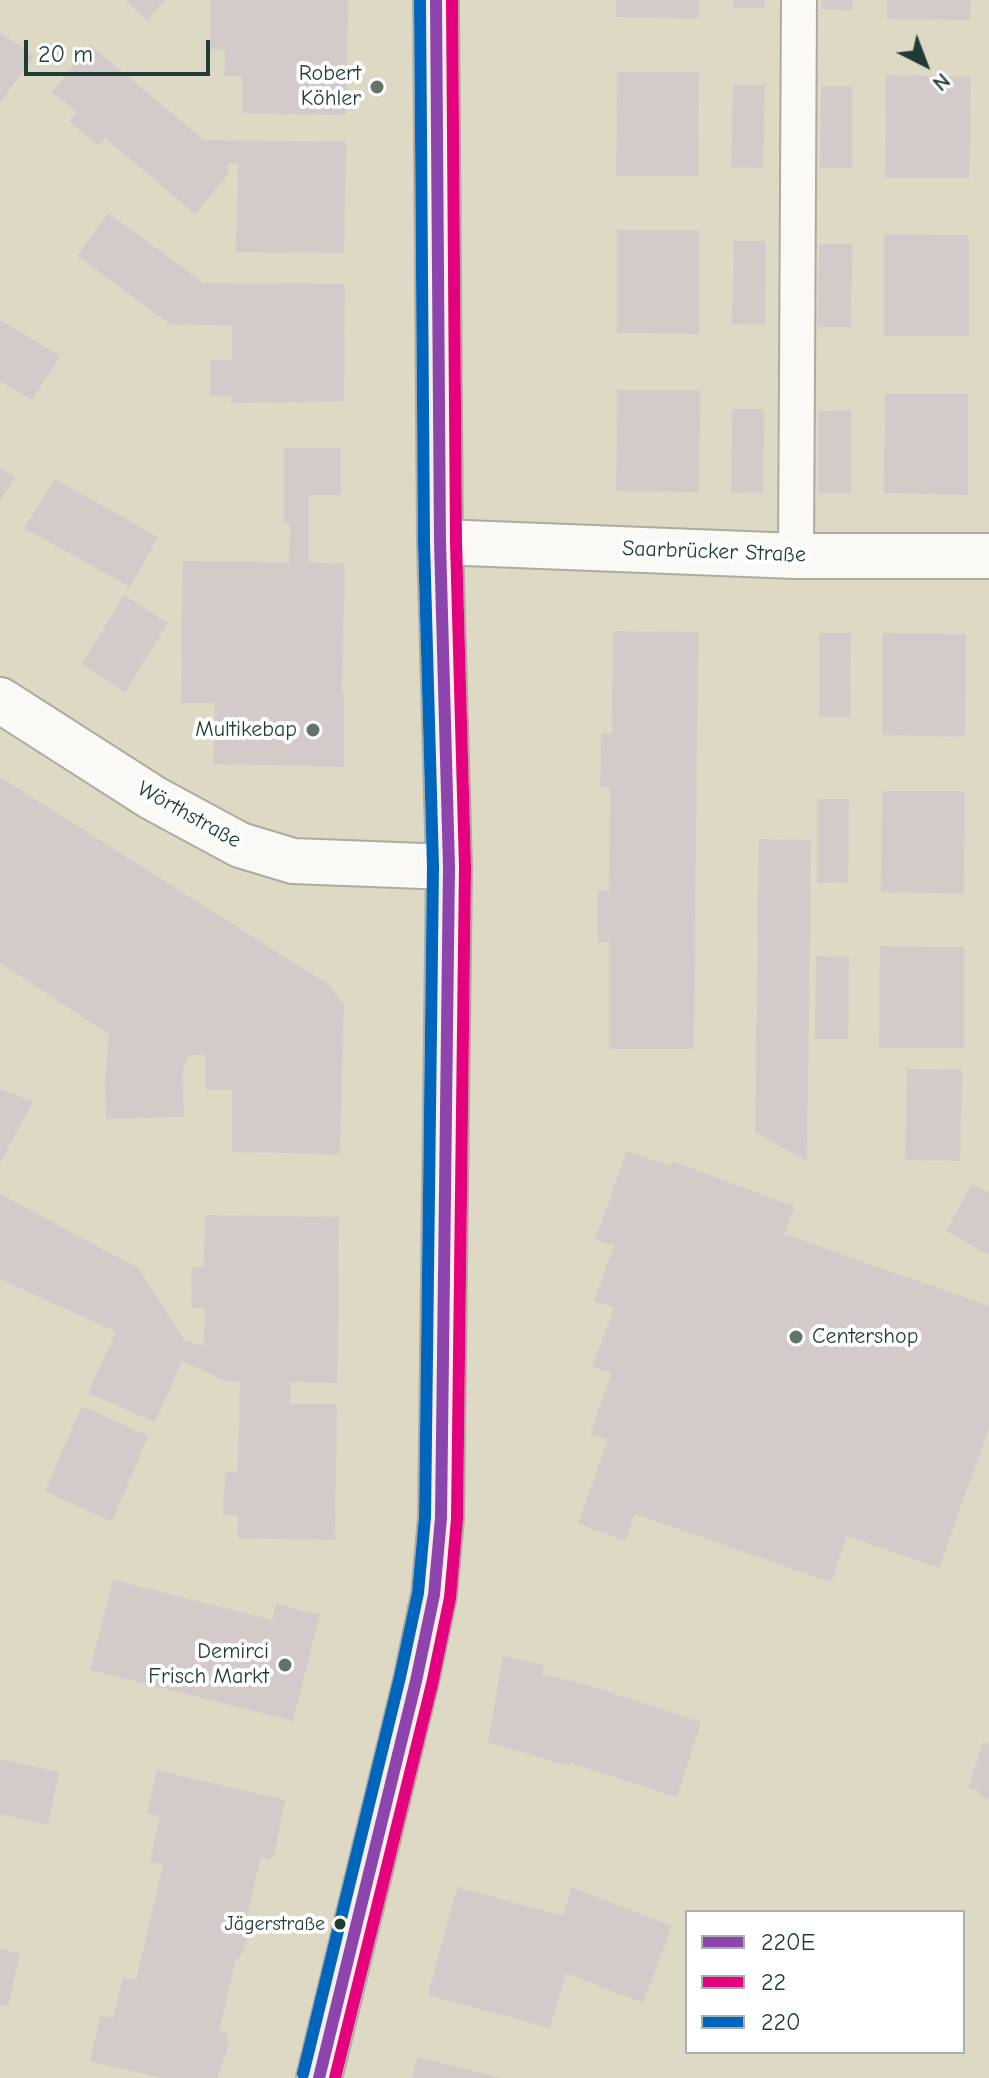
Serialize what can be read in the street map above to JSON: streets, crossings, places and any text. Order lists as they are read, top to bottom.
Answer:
{
  "streets": {
    "street": ["Saarbrücker Straße", "Wörthstraße"]
  },
  "places": [
    "Robert Köhler",
    "Multikebap",
    "Centershop",
    "Demirci Frisch Markt",
    "Jägerstraße"
  ],
  "lines": ["transit line 220E", "transit line 22", "transit line 220"],
  "legend": ["220E", "22", "220"],
  "scale_bar": "20 m",
  "north": "bottom right"
}
